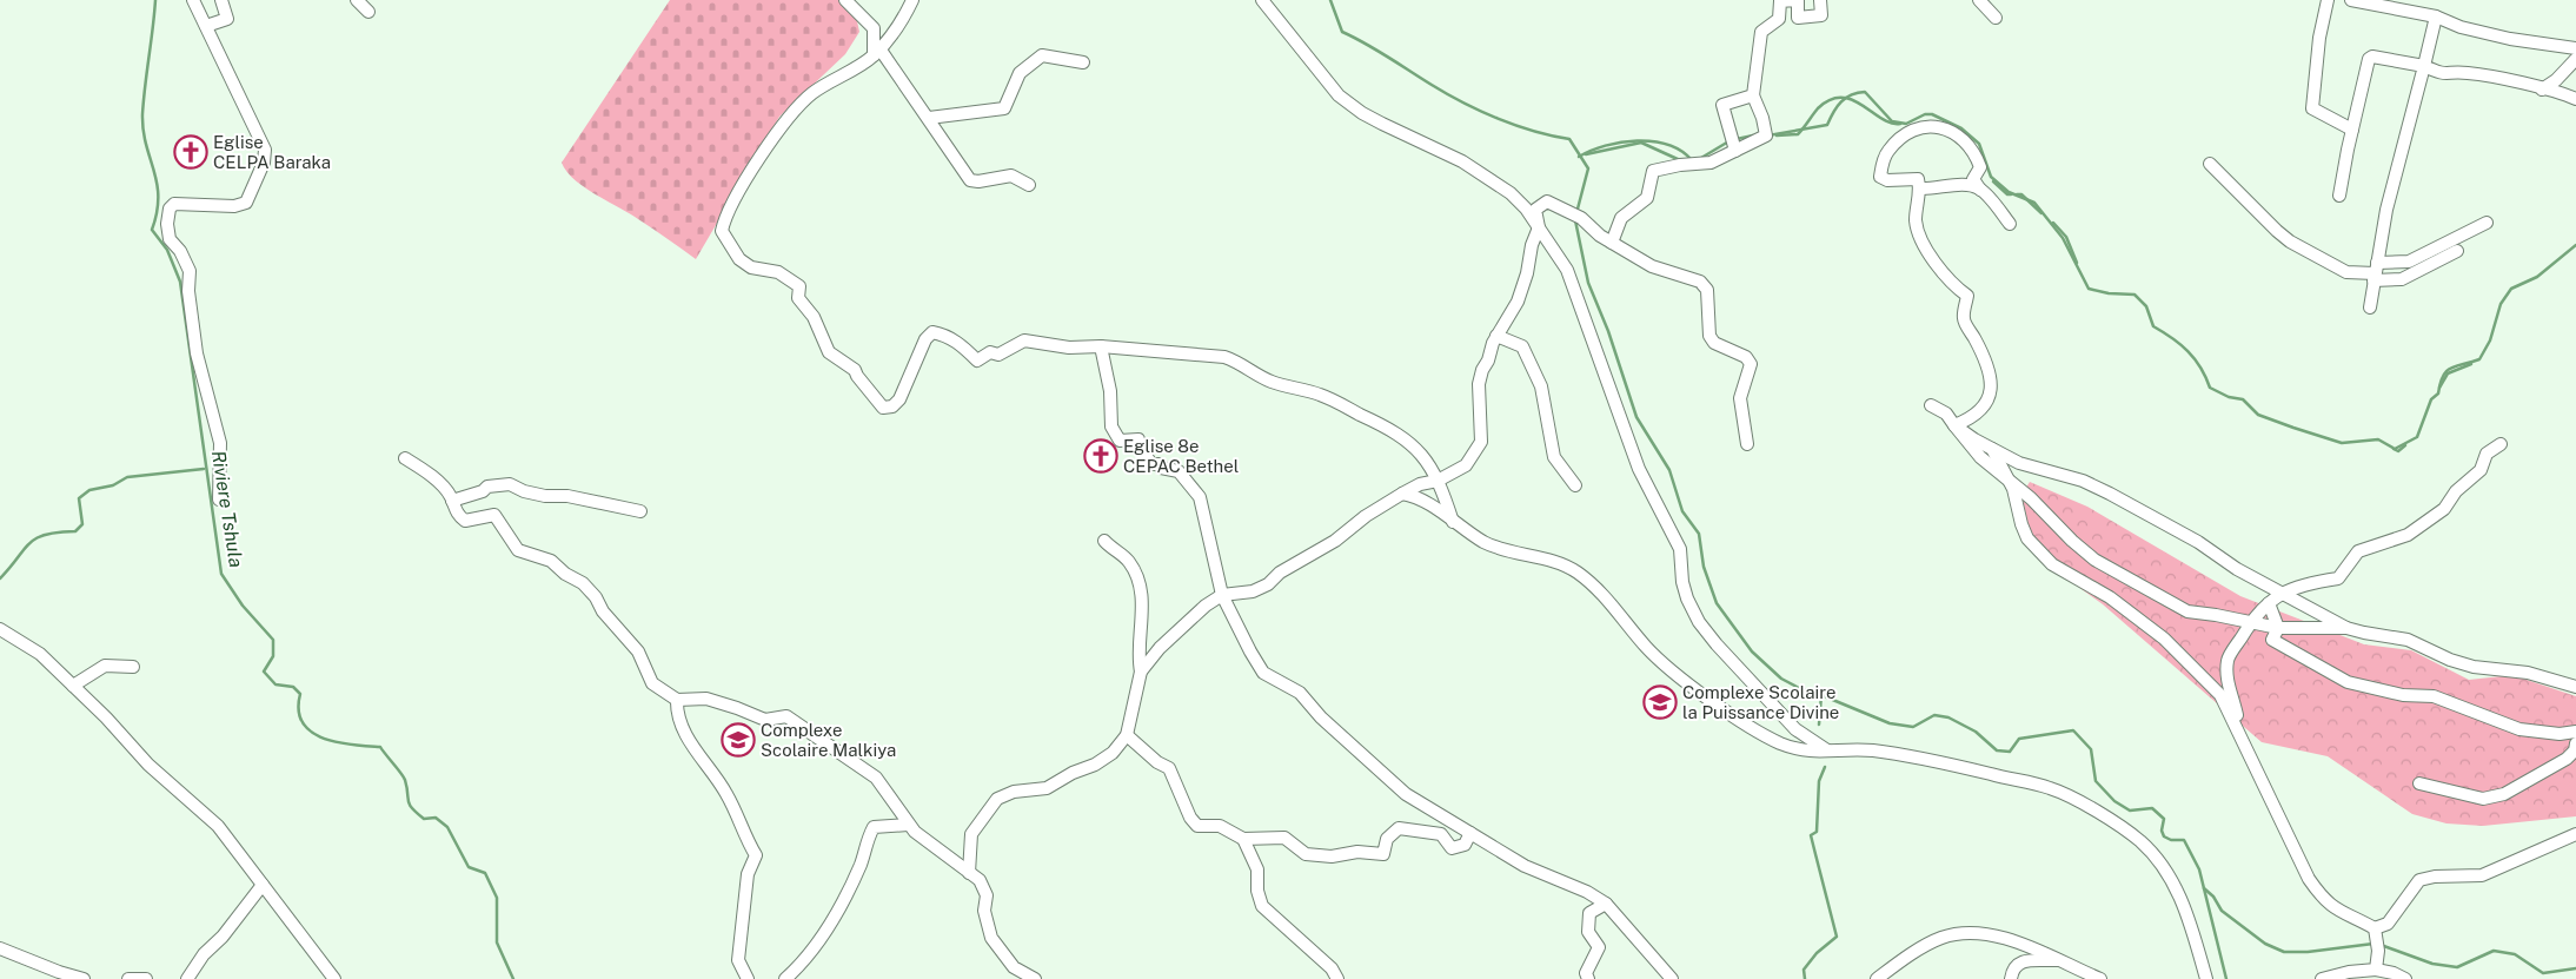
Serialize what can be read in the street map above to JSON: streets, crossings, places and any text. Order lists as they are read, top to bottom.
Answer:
{
  "water": ["Riviere Tshula"],
  "places": {
    "church": ["Eglise CELPA Baraka", "Eglise 8e CEPAC Bethel"],
    "school or university": ["Complexe Scolaire la Puissance Divine", "Complexe Scolaire Malkiya"]
  }
}
